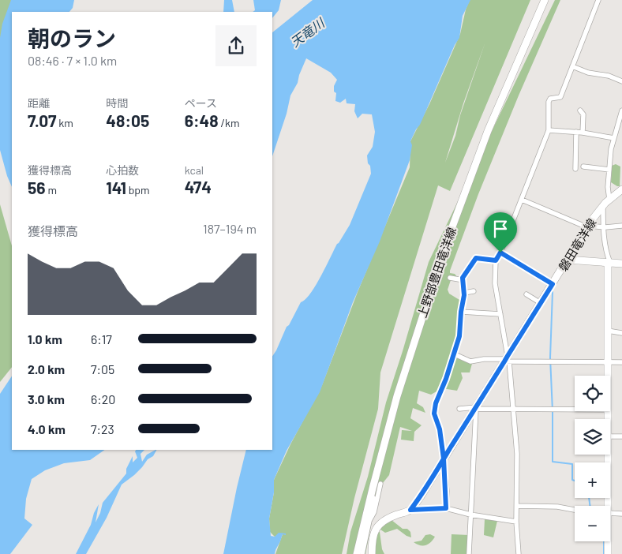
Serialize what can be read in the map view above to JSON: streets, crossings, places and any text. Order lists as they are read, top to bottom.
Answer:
{
  "streets": {
    "main road": ["磐田竜洋線", "上野部豊田竜洋線"]
  },
  "water": ["天竜川"],
  "page": {
    "heading": ["朝のラン", "08:46 · 7 × 1.0 km"],
    "stats": [
      ["距離", "7.07 km"],
      ["時間", "48:05"],
      ["ペース", "6:48 /km"],
      ["獲得標高", "56 m"],
      ["心拍数", "141 bpm"],
      ["kcal", "474"]
    ],
    "chart": ["獲得標高", "187–194 m"],
    "list": [
      {
        "name": "1.0 km",
        "note": "6:17"
      },
      {
        "name": "2.0 km",
        "note": "7:05"
      },
      {
        "name": "3.0 km",
        "note": "6:20"
      },
      {
        "name": "4.0 km",
        "note": "7:23"
      }
    ],
    "map_buttons": ["+", "−"]
  }
}
